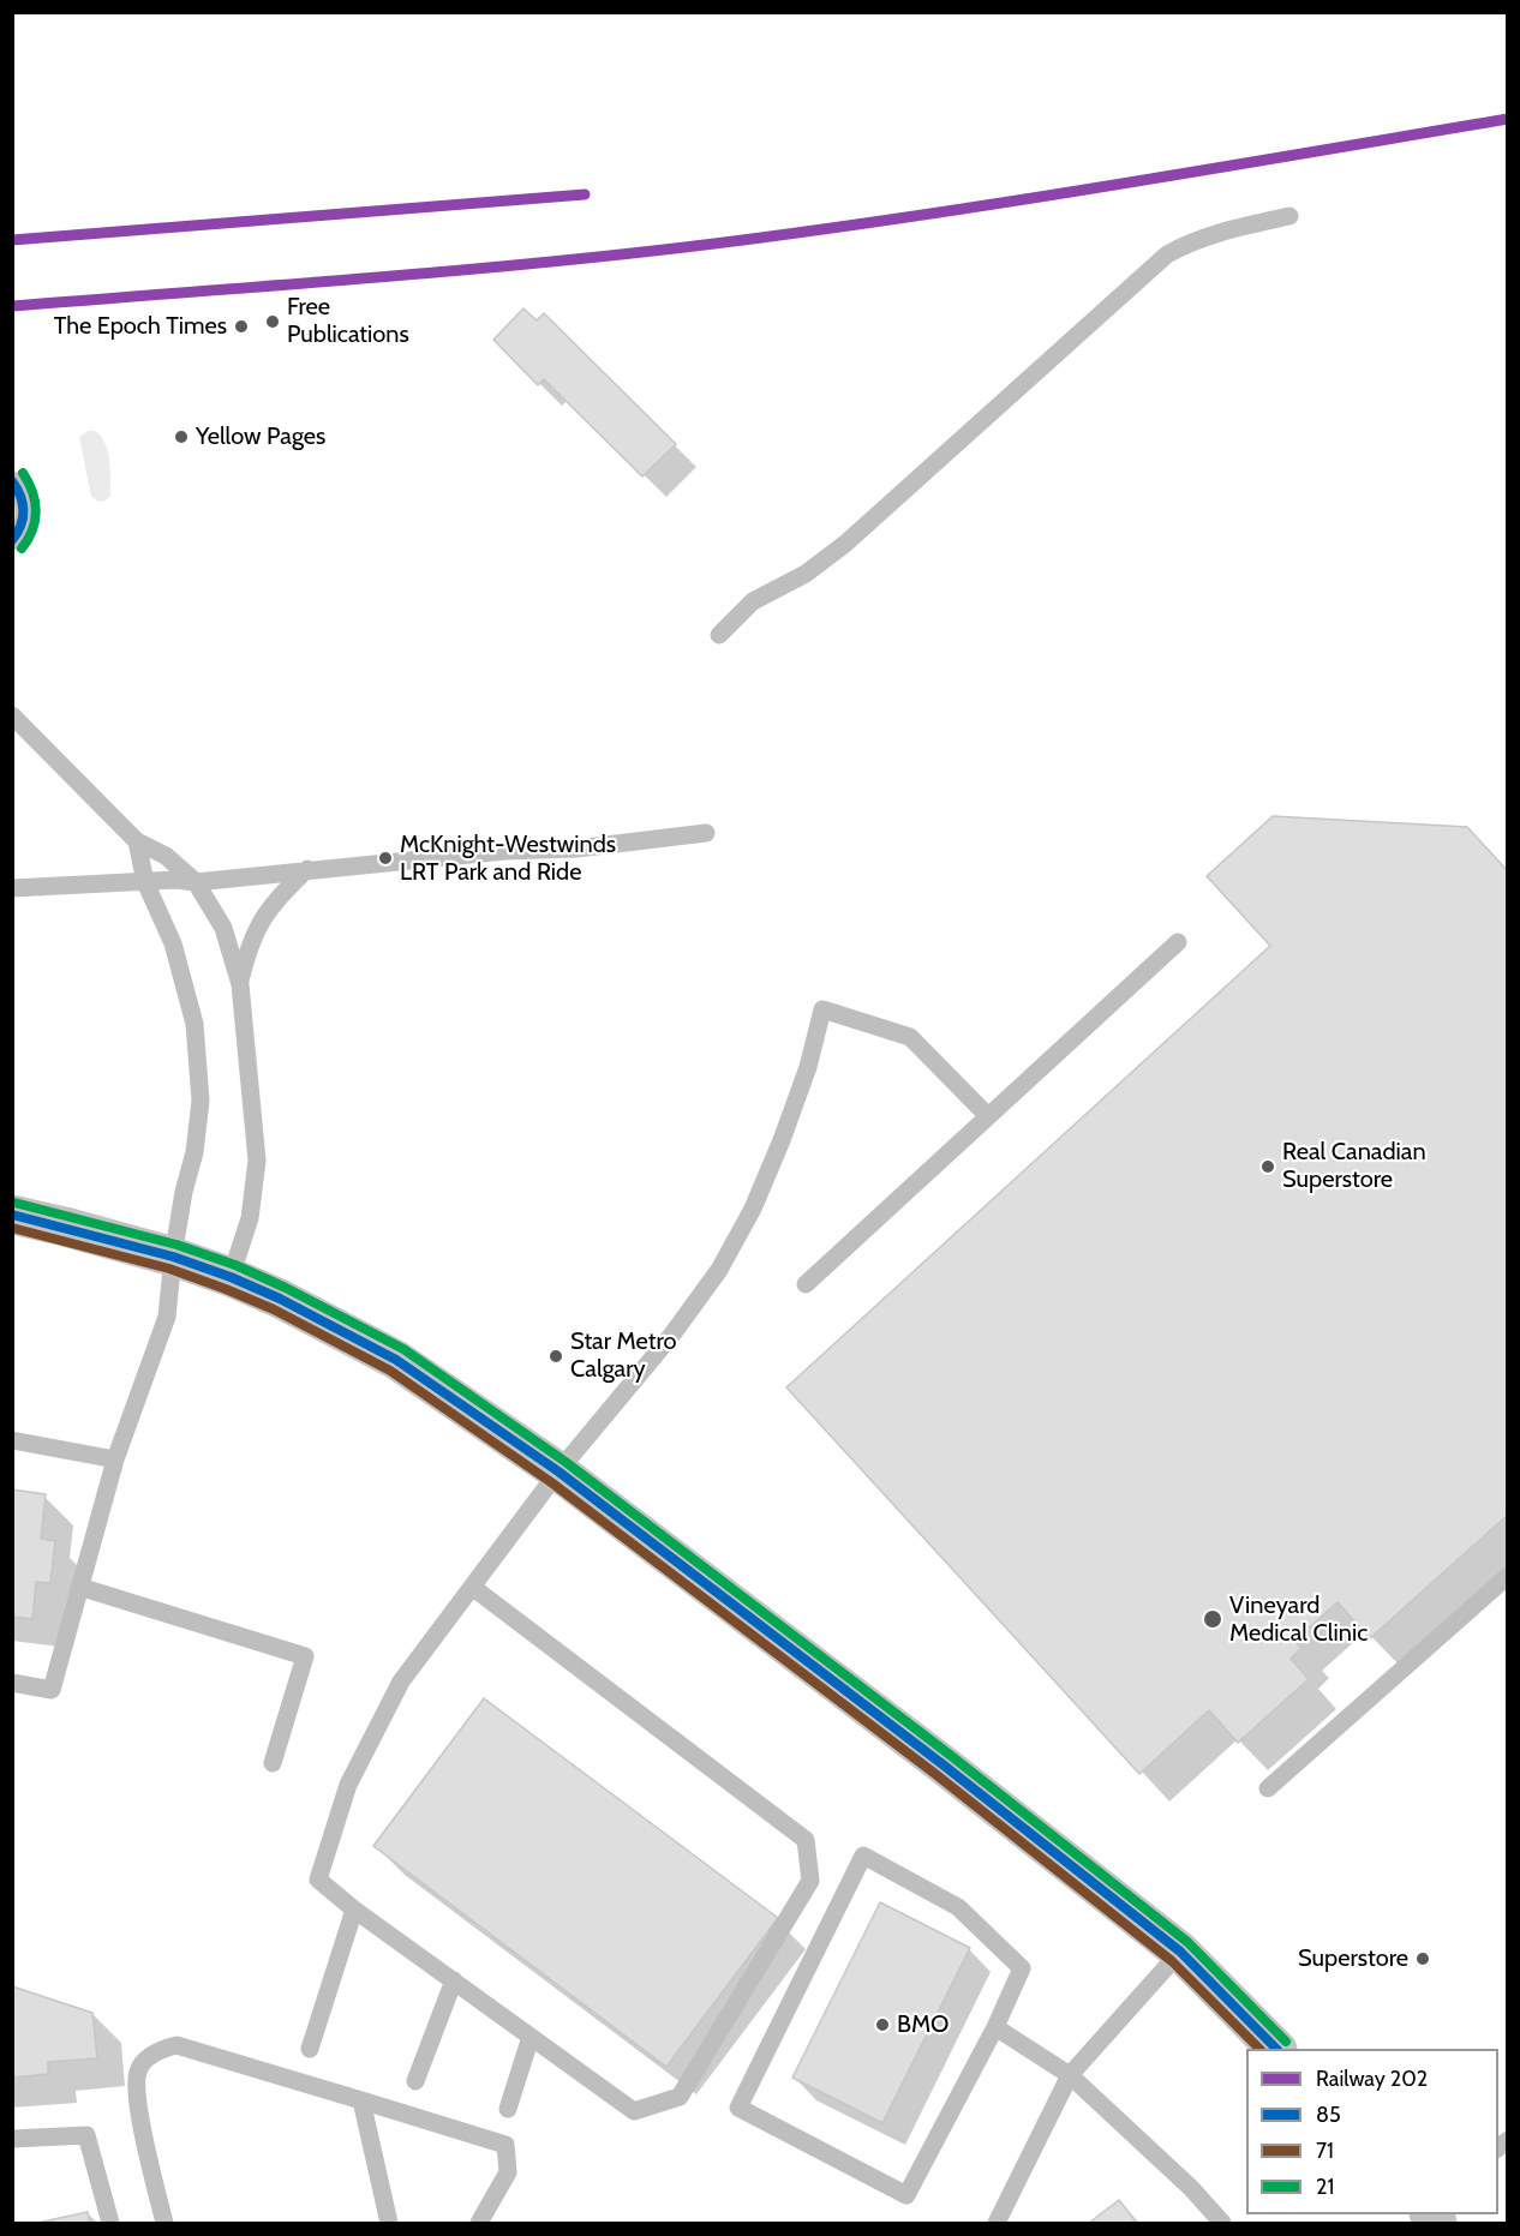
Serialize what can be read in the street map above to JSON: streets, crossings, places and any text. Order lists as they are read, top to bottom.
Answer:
{
  "places": [
    "Free Publications",
    "The Epoch Times",
    "Yellow Pages",
    "McKnight-Westwinds LRT Park and Ride",
    "Real Canadian Superstore",
    "Star Metro Calgary",
    "Vineyard Medical Clinic",
    "Superstore",
    "BMO"
  ],
  "lines": [
    "rail line 202",
    "transit line 21",
    "transit line 85",
    "transit line 71"
  ],
  "legend": [
    "Railway 202",
    "85",
    "71",
    "21"
  ]
}
